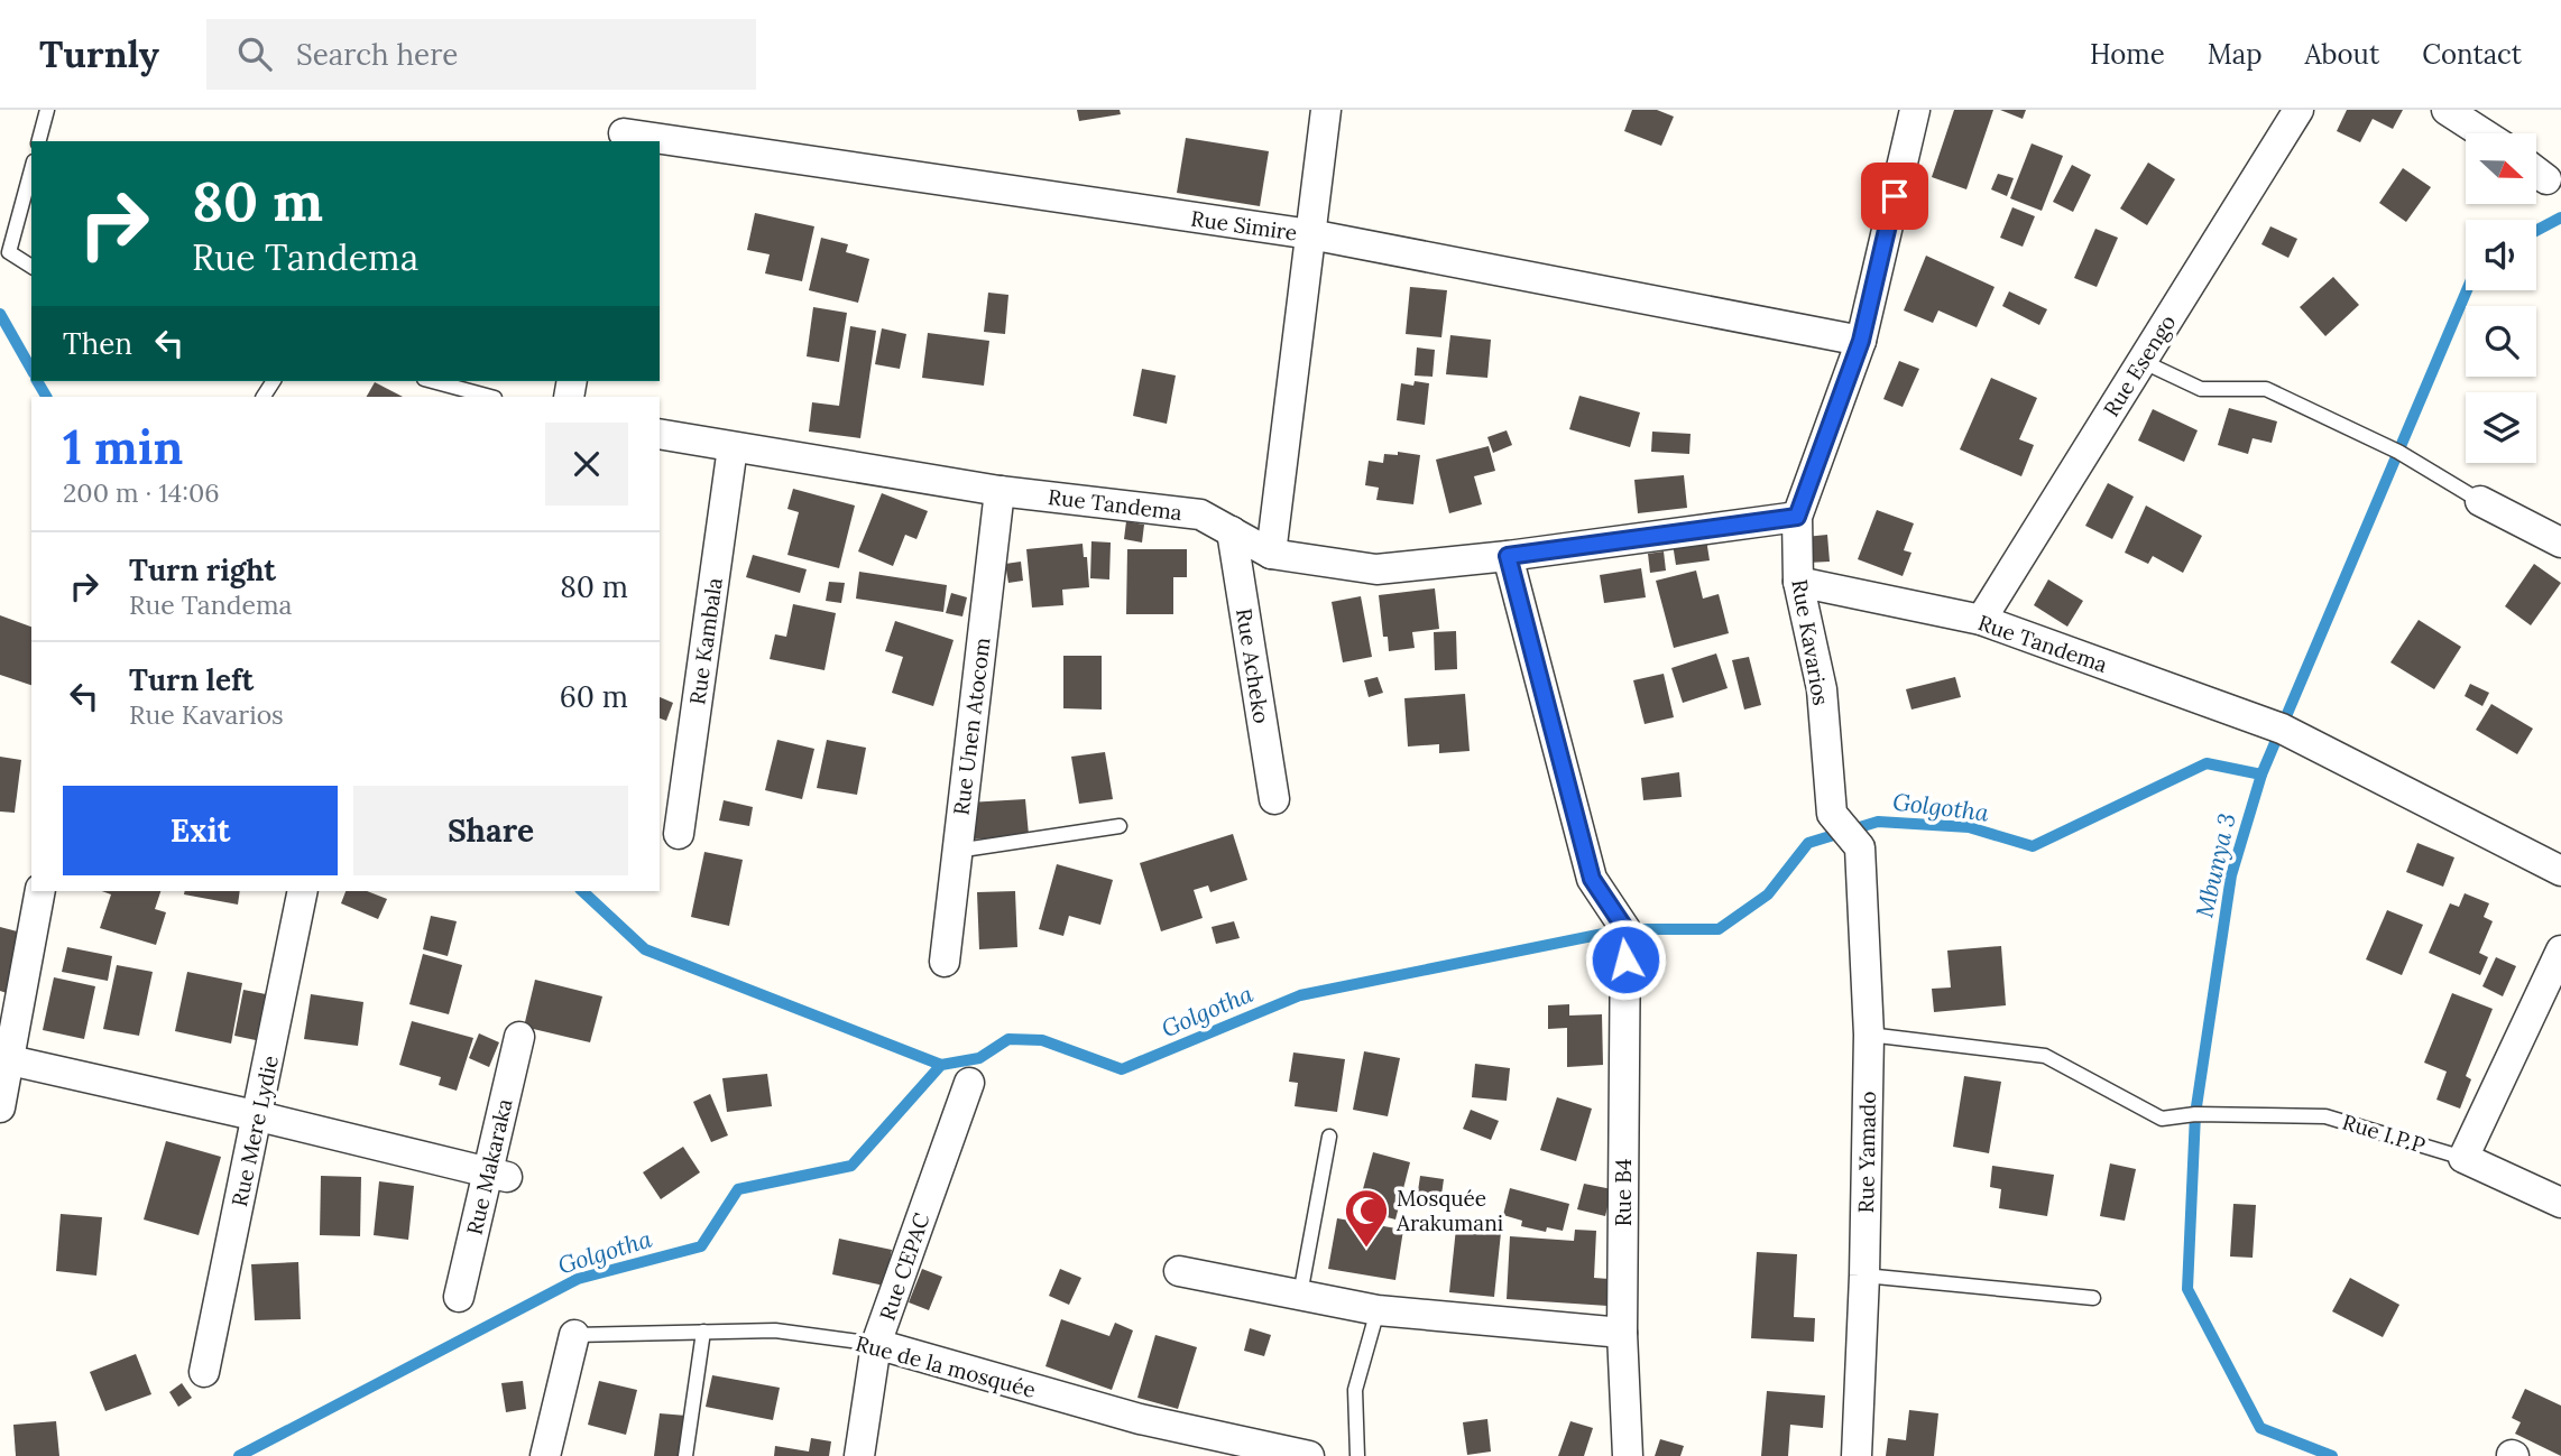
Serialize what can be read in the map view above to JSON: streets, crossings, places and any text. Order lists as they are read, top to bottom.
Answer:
{
  "streets": {
    "street": [
      "Rue Simire",
      "Rue Esengo",
      "Rue Tandema",
      "Rue Kambala",
      "Rue Kavarios",
      "Rue Acheko",
      "Rue Unen Atocom",
      "Rue Mere Lydie",
      "Rue I.P.P",
      "Rue Yamado",
      "Rue Makaraka",
      "Rue B4",
      "Rue CEPAC",
      "Rue de la mosquée"
    ]
  },
  "crossings": [
    ["Rue Simire", "Rue Kavarios"],
    ["Rue Esengo", "Rue Tandema"],
    ["Rue Tandema", "Rue Kambala"],
    ["Rue Tandema", "Rue Kavarios"],
    ["Rue Tandema", "Rue Acheko"],
    ["Rue Tandema", "Rue Unen Atocom"],
    ["Rue Tandema", "Rue B4"],
    ["Rue Kavarios", "Rue Yamado"],
    ["Rue I.P.P", "Rue Yamado"],
    ["Rue CEPAC", "Rue de la mosquée"]
  ],
  "water": ["Golgotha", "Mbunya 3"],
  "places": {
    "mosque": ["Mosquée Arakumani"]
  },
  "north": "right",
  "page": {
    "header": "Turnly",
    "search": "Search here",
    "nav": [
      "Home",
      "Map",
      "About",
      "Contact"
    ],
    "turn": ["80 m", "Rue Tandema"],
    "then": "Then",
    "heading": ["1 min", "200 m · 14:06"],
    "list": [
      {
        "name": "Turn right",
        "note": "Rue Tandema",
        "value": "80 m"
      },
      {
        "name": "Turn left",
        "note": "Rue Kavarios",
        "value": "60 m"
      }
    ],
    "buttons": ["Exit", "Share"]
  }
}
